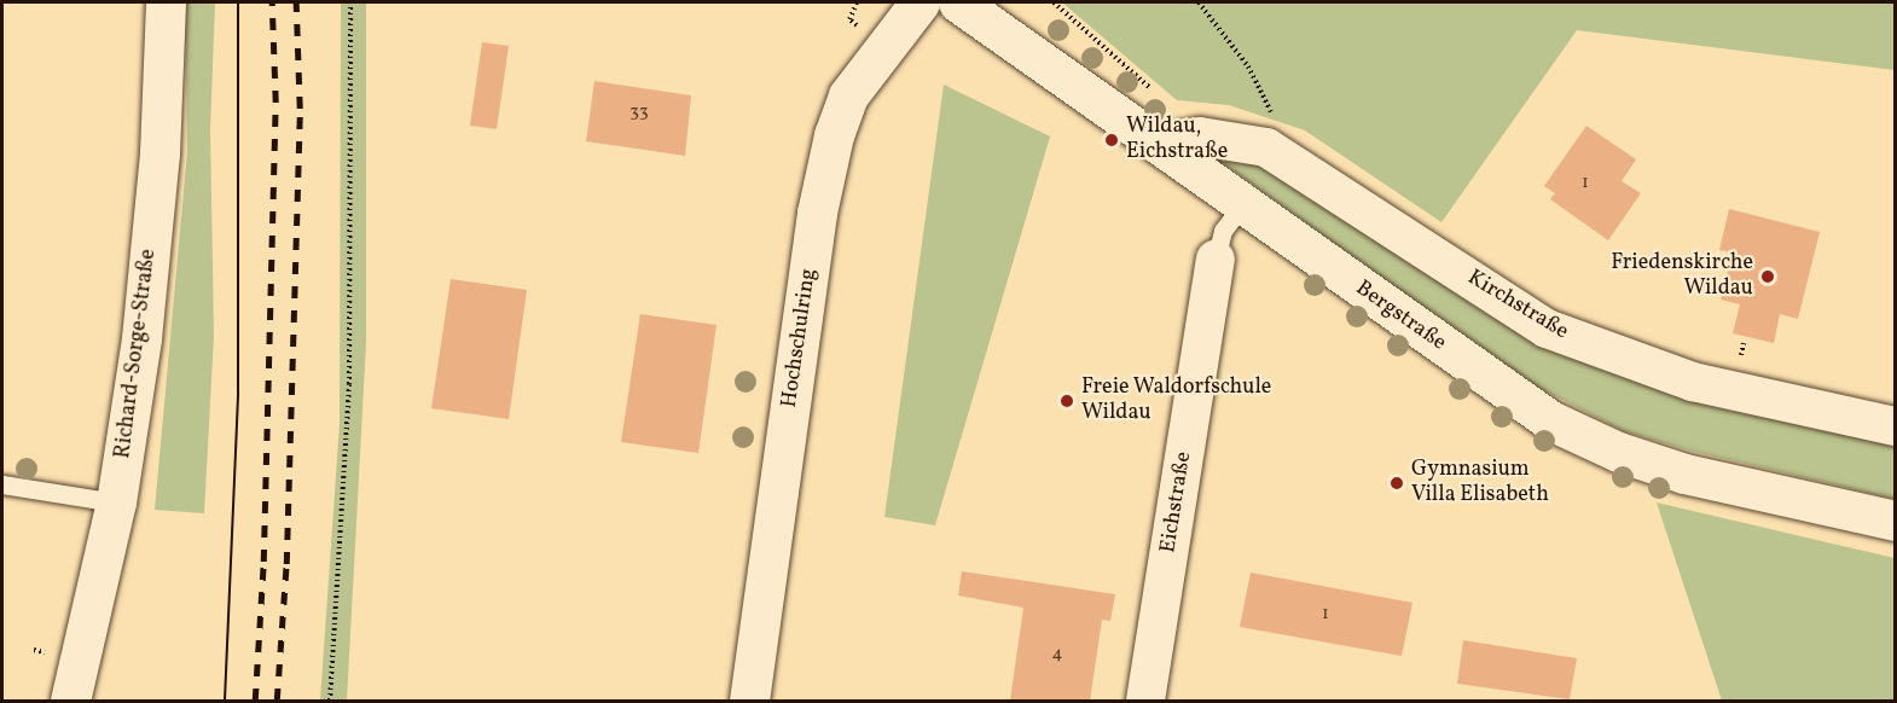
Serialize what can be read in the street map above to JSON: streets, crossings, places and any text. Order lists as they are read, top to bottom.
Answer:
{
  "streets": {
    "street": [
      "Kirchstraße",
      "Bergstraße",
      "Hochschulring",
      "Richard-Sorge-Straße",
      "Eichstraße"
    ]
  },
  "crossings": [
    ["Kirchstraße", "Bergstraße"]
  ],
  "places": [
    "Wildau, Eichstraße",
    "Friedenskirche Wildau",
    "Freie Waldorfschule Wildau",
    "Gymnasium Villa Elisabeth"
  ],
  "house_numbers": [
    "33",
    "1",
    "1",
    "4"
  ]
}
